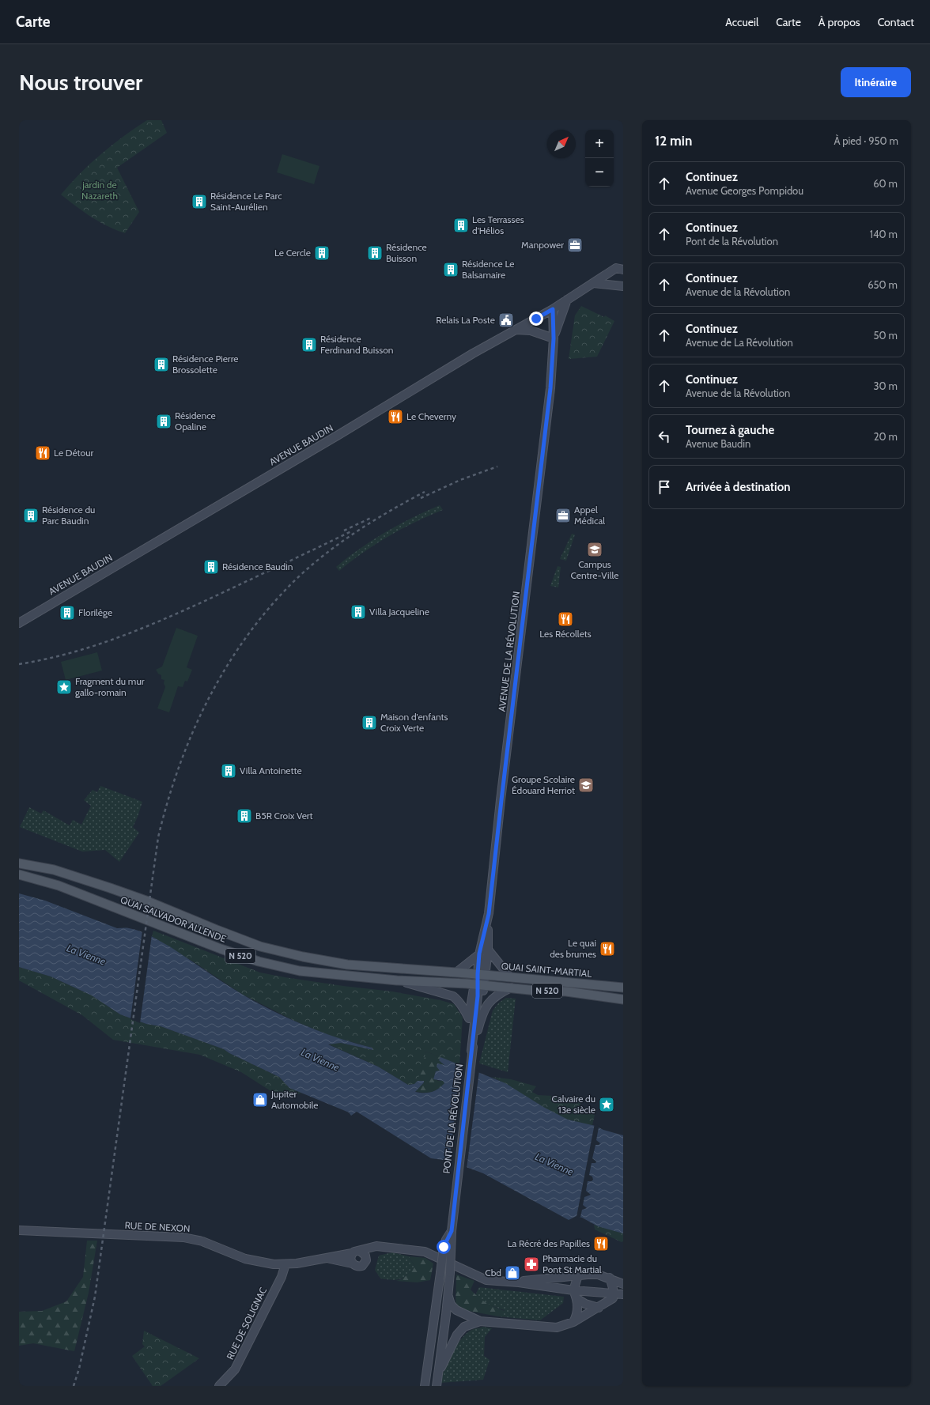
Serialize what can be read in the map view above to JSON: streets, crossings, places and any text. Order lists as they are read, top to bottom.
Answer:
{
  "streets": {
    "main road": [
      "AVENUE BAUDIN",
      "AVENUE DE LA RÉVOLUTION",
      "QUAI SALVADOR ALLENDE",
      "N 520",
      "QUAI SAINT-MARTIAL",
      "PONT DE LA RÉVOLUTION",
      "RUE DE NEXON",
      "RUE DE SOLIGNAC"
    ]
  },
  "crossings": [
    ["AVENUE DE LA RÉVOLUTION", "QUAI SALVADOR ALLENDE"],
    ["AVENUE DE LA RÉVOLUTION", "QUAI SAINT-MARTIAL"],
    ["AVENUE DE LA RÉVOLUTION", "PONT DE LA RÉVOLUTION"],
    ["QUAI SALVADOR ALLENDE", "QUAI SAINT-MARTIAL"],
    ["RUE DE NEXON", "RUE DE SOLIGNAC"]
  ],
  "water": ["La Vienne"],
  "parks": ["jardin de Nazareth"],
  "places": {
    "building": [
      "Résidence Le Parc Saint-Aurélien",
      "Les Terrasses d'Hélios",
      "Le Cercle",
      "Résidence Buisson",
      "Résidence Le Balsamaire",
      "Résidence Ferdinand Buisson",
      "Résidence Pierre Brossolette",
      "Résidence Opaline",
      "Résidence du Parc Baudin",
      "Résidence Baudin",
      "Villa Jacqueline",
      "Florilège",
      "Maison d'enfants Croix Verte",
      "Villa Antoinette",
      "B5R Croix Vert"
    ],
    "office": ["Manpower", "Appel Médical"],
    "public building": ["Relais La Poste"],
    "restaurant": [
      "Le Cheverny",
      "Le Détour",
      "Les Récollets",
      "Le quai des brumes",
      "La Récré des Papilles"
    ],
    "school or university": ["Campus Centre-Ville", "Groupe Scolaire Édouard Herriot"],
    "place": ["Fragment du mur gallo-romain", "Calvaire du 13e siècle"],
    "shop": ["Jupiter Automobile", "Cbd"],
    "pharmacy": ["Pharmacie du Pont St Martial"]
  },
  "north": "top right",
  "page": {
    "header": "Carte",
    "nav": [
      "Accueil",
      "Carte",
      "À propos",
      "Contact"
    ],
    "buttons": "Itinéraire",
    "title": "Nous trouver",
    "heading": ["12 min", "À pied · 950 m"],
    "map_buttons": ["+", "−"],
    "list": [
      ["Continuez", "Avenue Georges Pompidou", "60 m"],
      ["Continuez", "Pont de la Révolution", "140 m"],
      ["Continuez", "Avenue de la Révolution", "650 m"],
      ["Continuez", "Avenue de La Révolution", "50 m"],
      ["Continuez", "Avenue de la Révolution", "30 m"],
      ["Tournez à gauche", "Avenue Baudin", "20 m"],
      "Arrivée à destination"
    ]
  }
}
